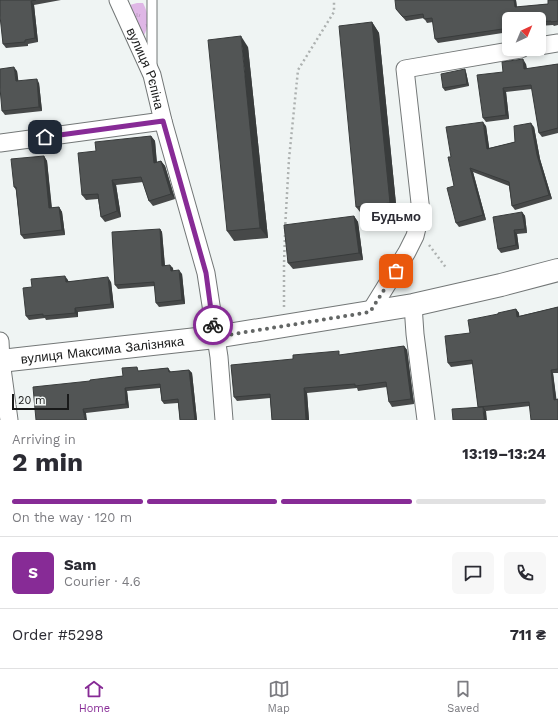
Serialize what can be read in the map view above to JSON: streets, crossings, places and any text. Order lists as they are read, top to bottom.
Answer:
{
  "streets": {
    "main road": ["вулиця Максима Залізняка"],
    "street": ["вулиця Рєпіна"]
  },
  "crossings": [
    ["вулиця Рєпіна", "вулиця Максима Залізняка"]
  ],
  "places": ["Будьмо"],
  "scale_bar": "20 m",
  "north": "top right",
  "page": {
    "bubble": "Будьмо",
    "scale": "20 m",
    "heading": ["2 min", "Arriving in", "13:19–13:24"],
    "panel": [
      "Sam",
      "Courier · 4.6",
      "Order #5298",
      "711 ₴"
    ],
    "bar": "On the way · 120 m",
    "round": "S",
    "tabs": ["Home", "Map", "Saved"]
  }
}
